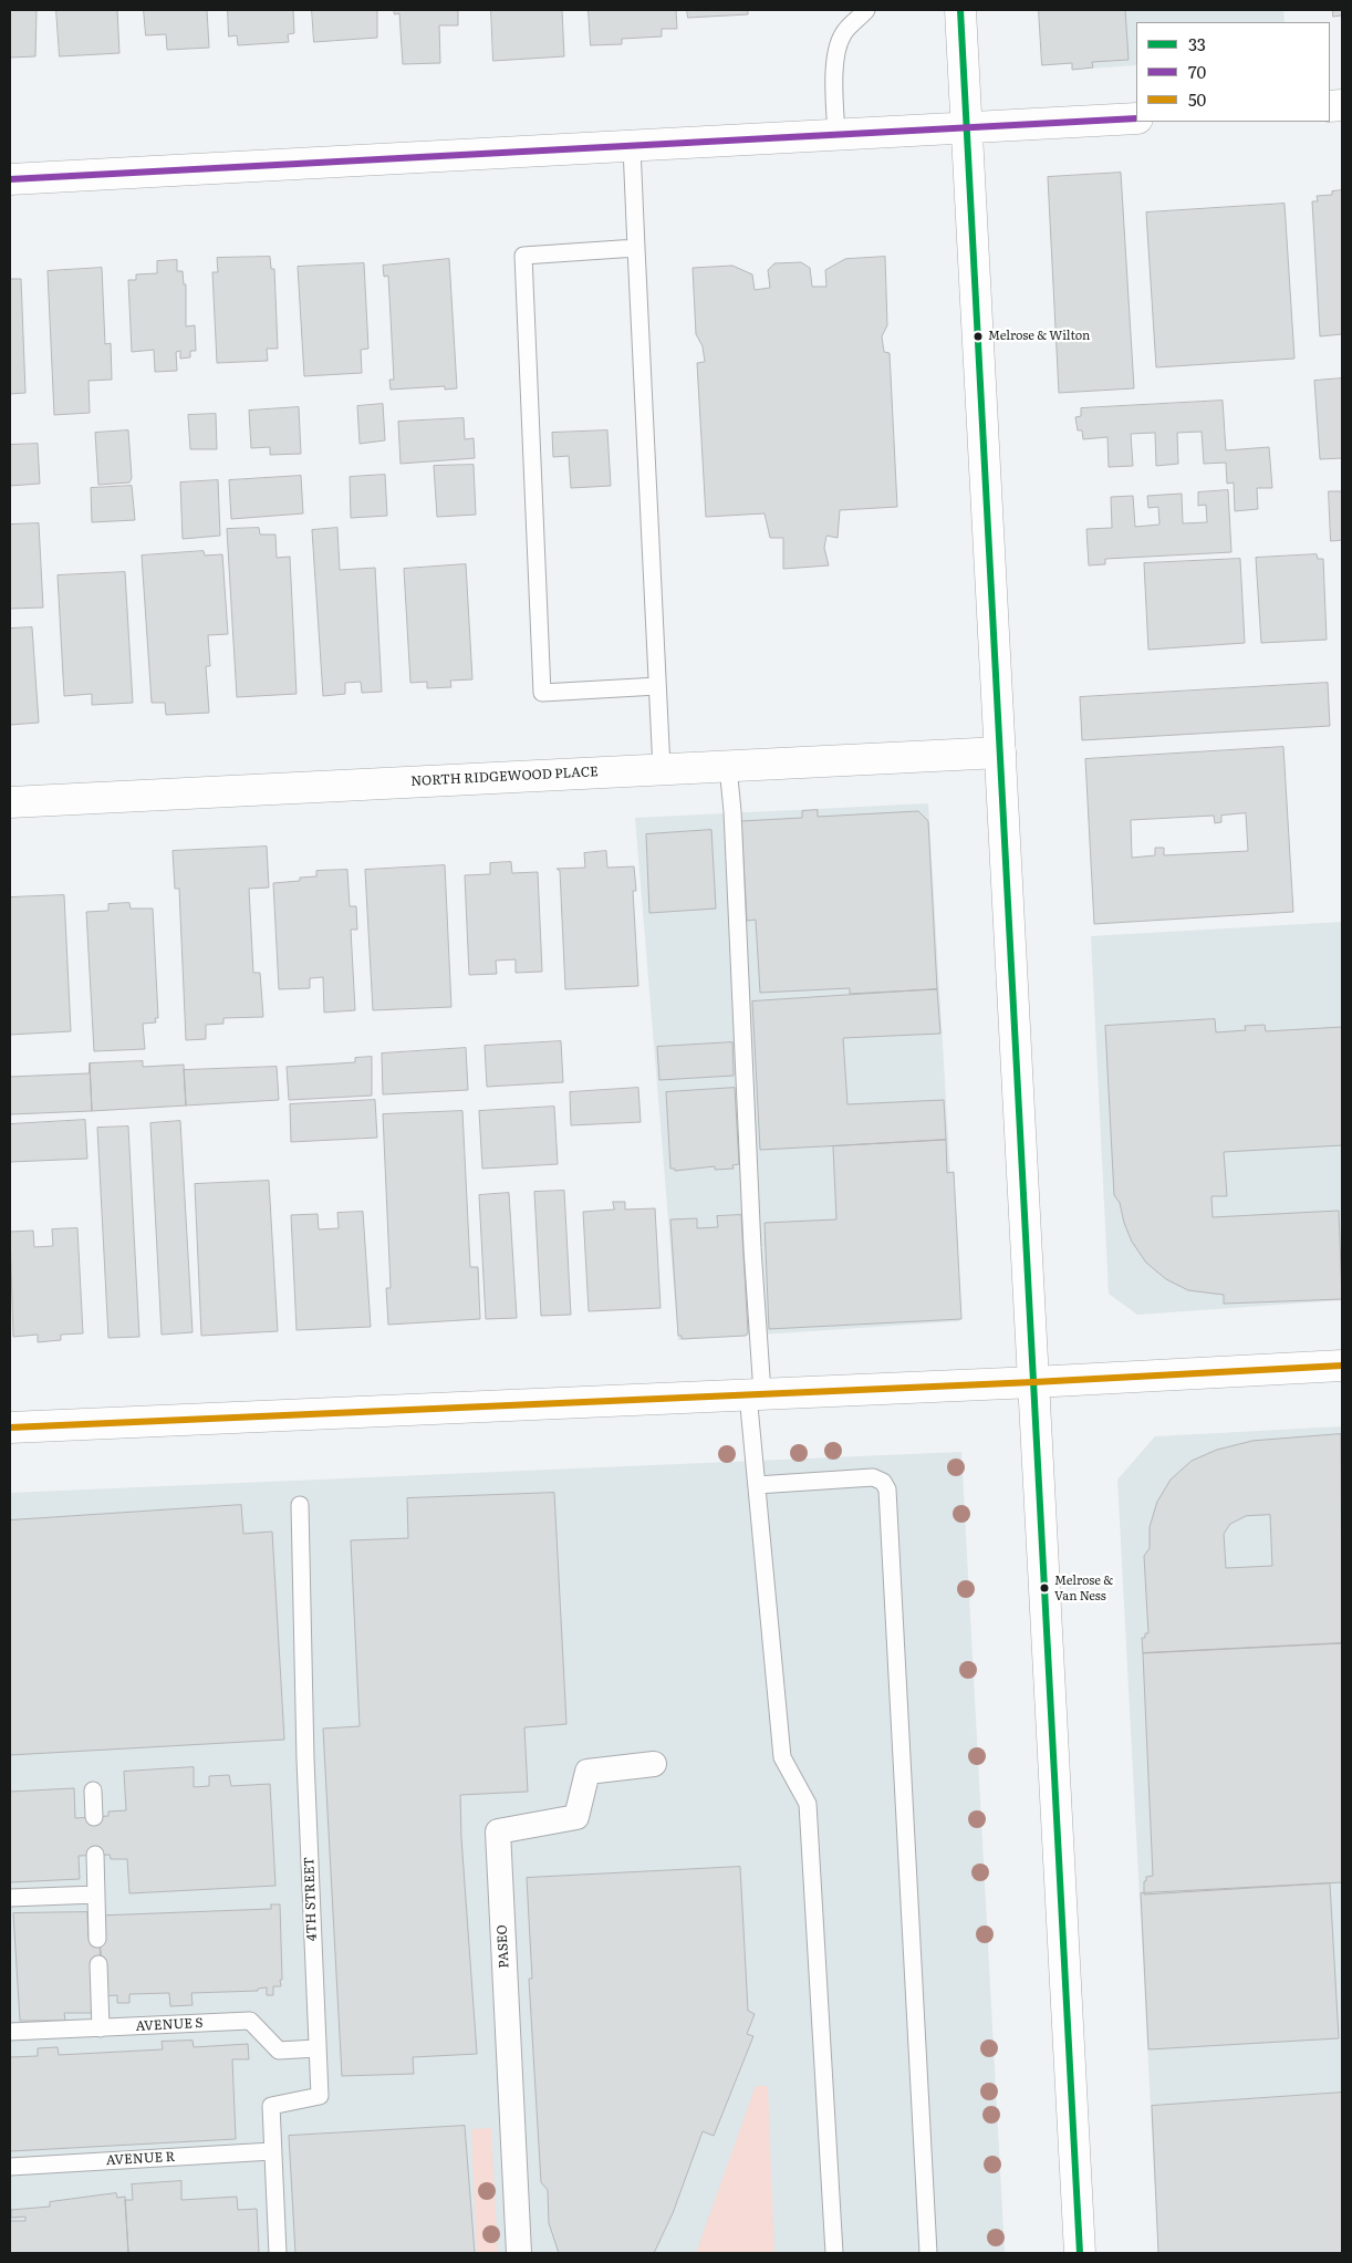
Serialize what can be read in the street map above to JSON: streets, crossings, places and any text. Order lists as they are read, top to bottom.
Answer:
{
  "streets": {
    "main road": ["NORTH RIDGEWOOD PLACE"],
    "street": ["PASEO"],
    "lane": ["4TH STREET", "AVENUE S", "AVENUE R"]
  },
  "crossings": [
    ["4TH STREET", "AVENUE S"],
    ["4TH STREET", "AVENUE R"]
  ],
  "places": ["Melrose & Wilton", "Melrose & Van Ness"],
  "lines": ["transit line 33", "transit line 70", "transit line 50"],
  "legend": ["33", "70", "50"]
}
